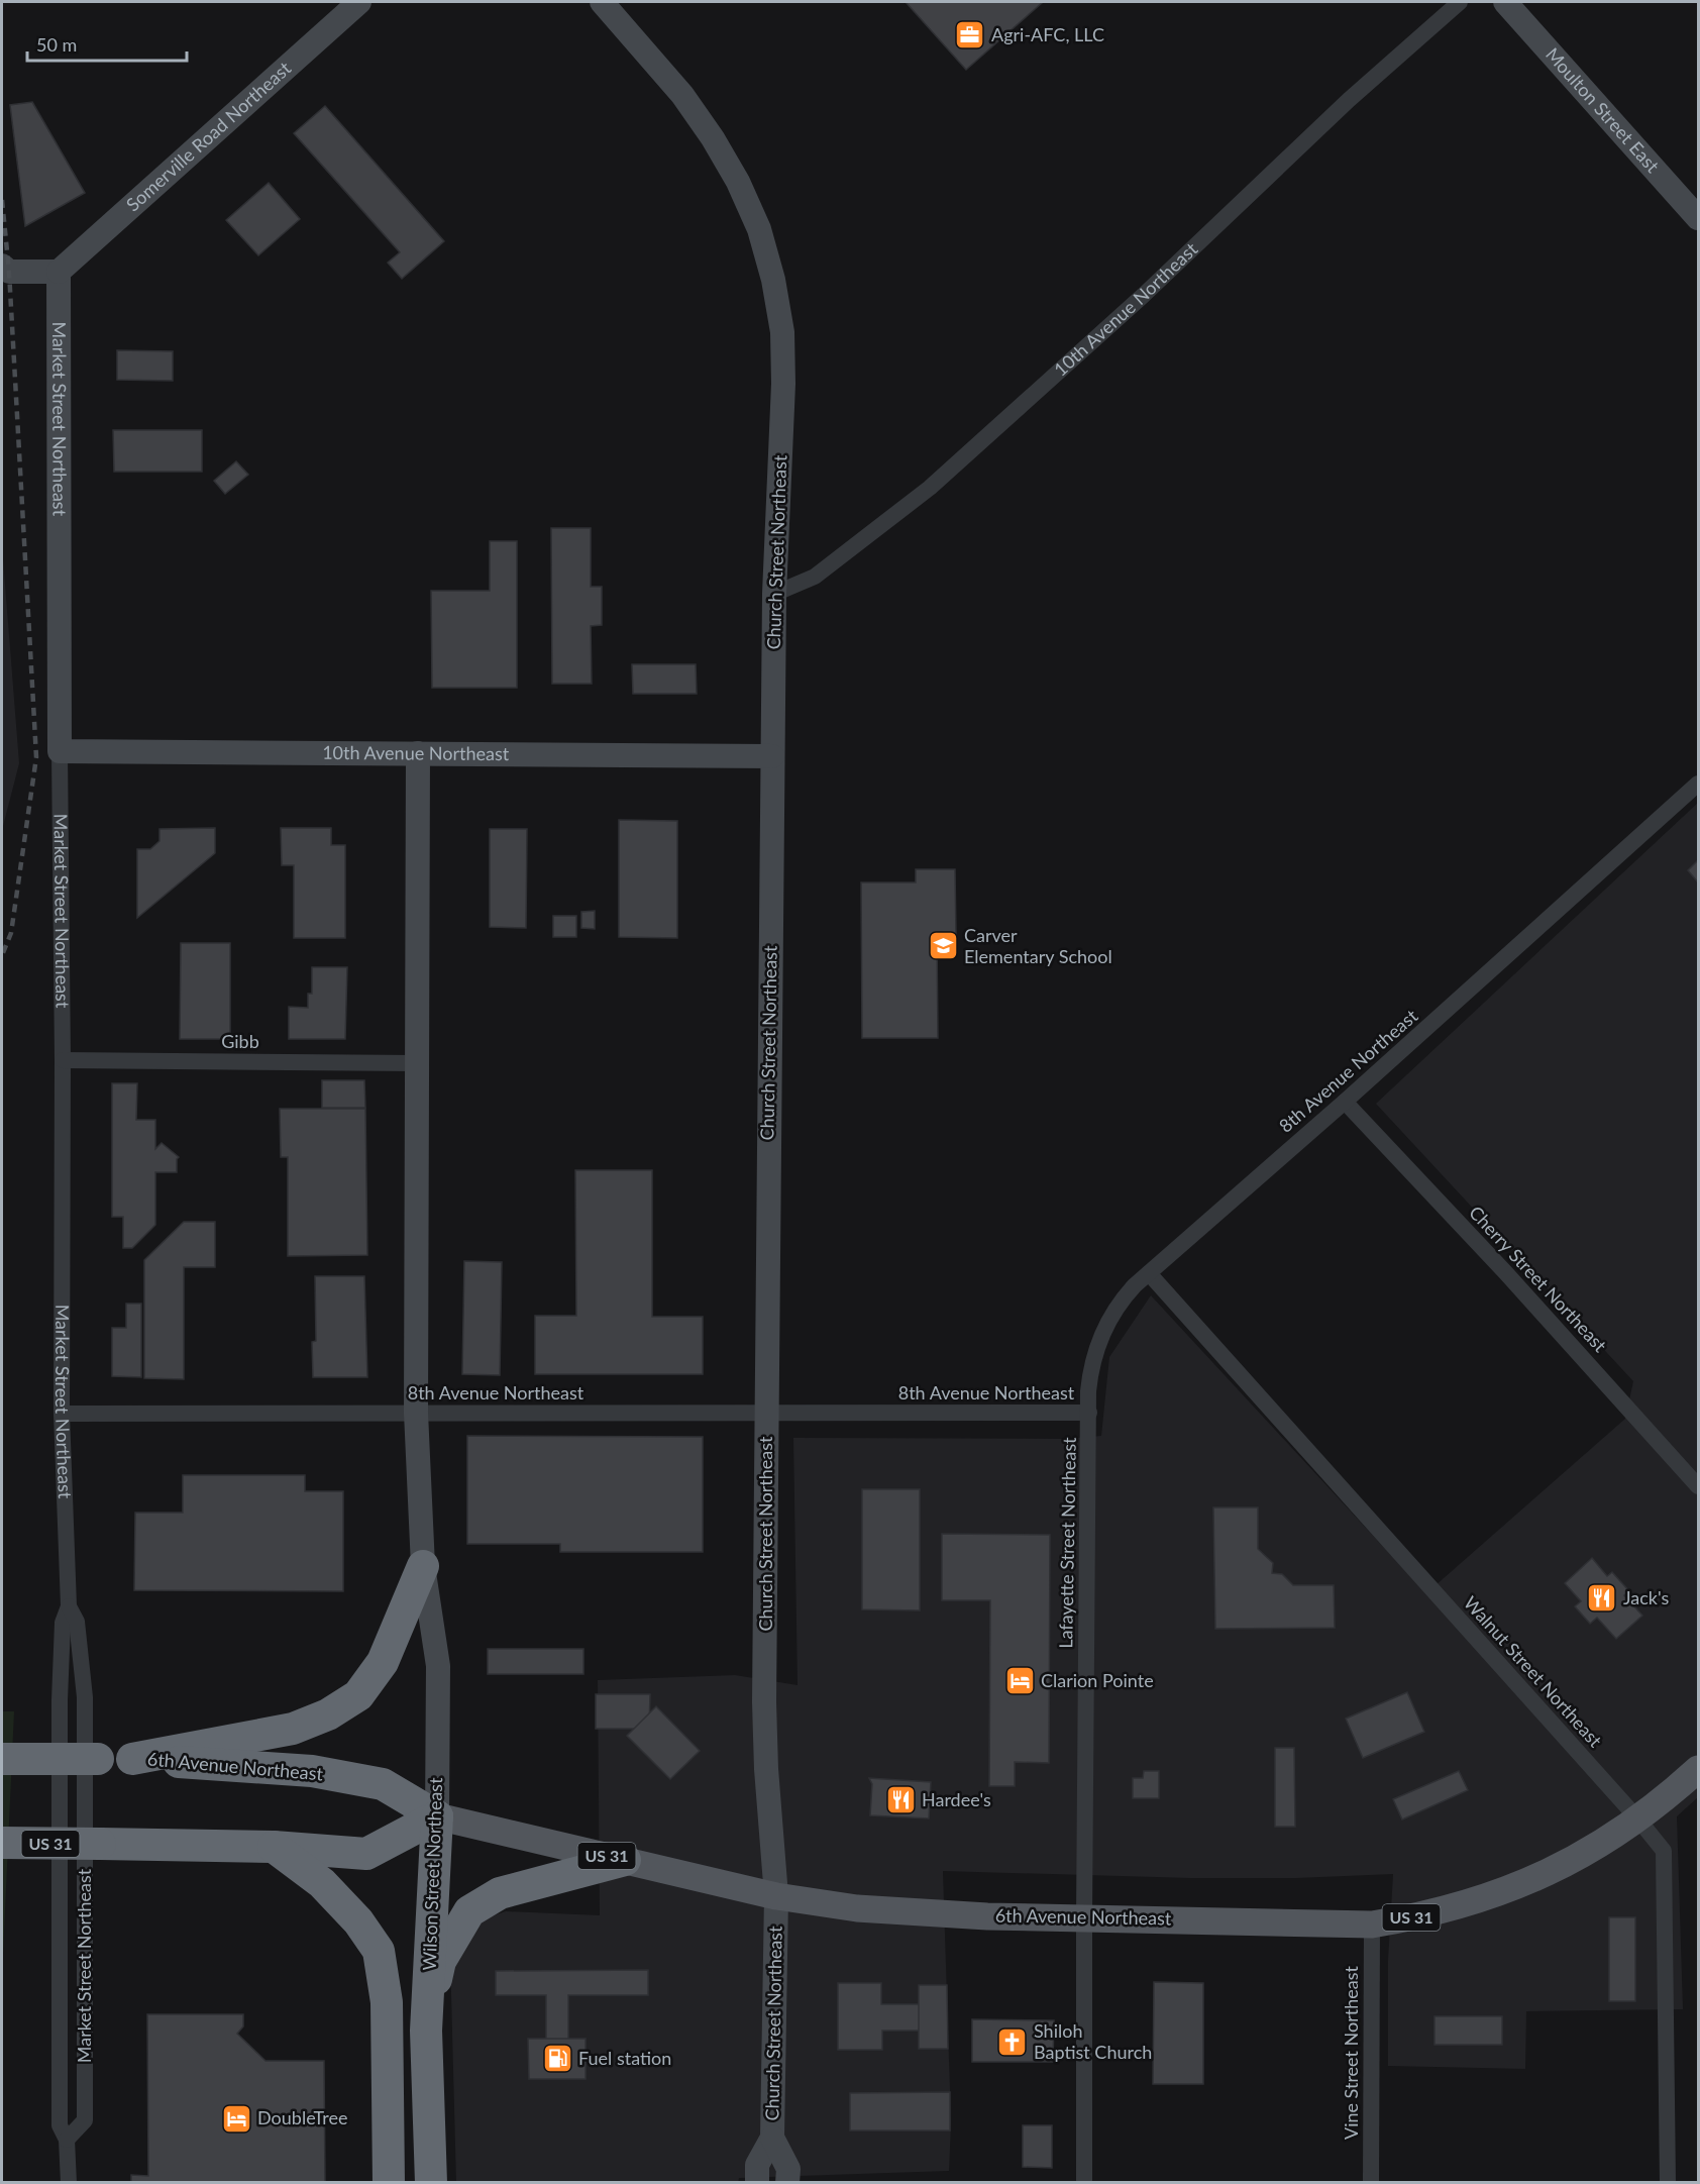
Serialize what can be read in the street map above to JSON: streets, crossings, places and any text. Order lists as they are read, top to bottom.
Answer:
{
  "streets": {
    "highway": ["6th Avenue Northeast", "US 31", "Wilson Street Northeast"],
    "street": [
      "Moulton Street East",
      "Somerville Road Northeast",
      "10th Avenue Northeast",
      "Market Street Northeast",
      "Church Street Northeast",
      "Gibb",
      "8th Avenue Northeast",
      "Cherry Street Northeast",
      "Lafayette Street Northeast",
      "Walnut Street Northeast",
      "Vine Street Northeast"
    ]
  },
  "crossings": [
    ["Somerville Road Northeast", "Market Street Northeast"],
    ["10th Avenue Northeast", "Market Street Northeast"],
    ["10th Avenue Northeast", "Church Street Northeast"],
    ["10th Avenue Northeast", "Wilson Street Northeast"],
    ["Market Street Northeast", "Gibb"],
    ["Market Street Northeast", "8th Avenue Northeast"],
    ["Church Street Northeast", "8th Avenue Northeast"],
    ["Church Street Northeast", "6th Avenue Northeast"],
    ["Gibb", "Wilson Street Northeast"],
    ["8th Avenue Northeast", "Cherry Street Northeast"],
    ["8th Avenue Northeast", "Lafayette Street Northeast"],
    ["8th Avenue Northeast", "Walnut Street Northeast"],
    ["8th Avenue Northeast", "Wilson Street Northeast"],
    ["Lafayette Street Northeast", "6th Avenue Northeast"],
    ["Walnut Street Northeast", "6th Avenue Northeast"],
    ["6th Avenue Northeast", "US 31"],
    ["6th Avenue Northeast", "Wilson Street Northeast"],
    ["6th Avenue Northeast", "Vine Street Northeast"],
    ["US 31", "Wilson Street Northeast"]
  ],
  "places": {
    "office": ["Agri-AFC, LLC"],
    "school or university": ["Carver Elementary School"],
    "restaurant": ["Jack's", "Hardee's"],
    "hotel": ["Clarion Pointe", "DoubleTree"],
    "church": ["Shiloh Baptist Church"],
    "fuel station": ["Fuel station"]
  },
  "scale_bar": "50 m"
}
